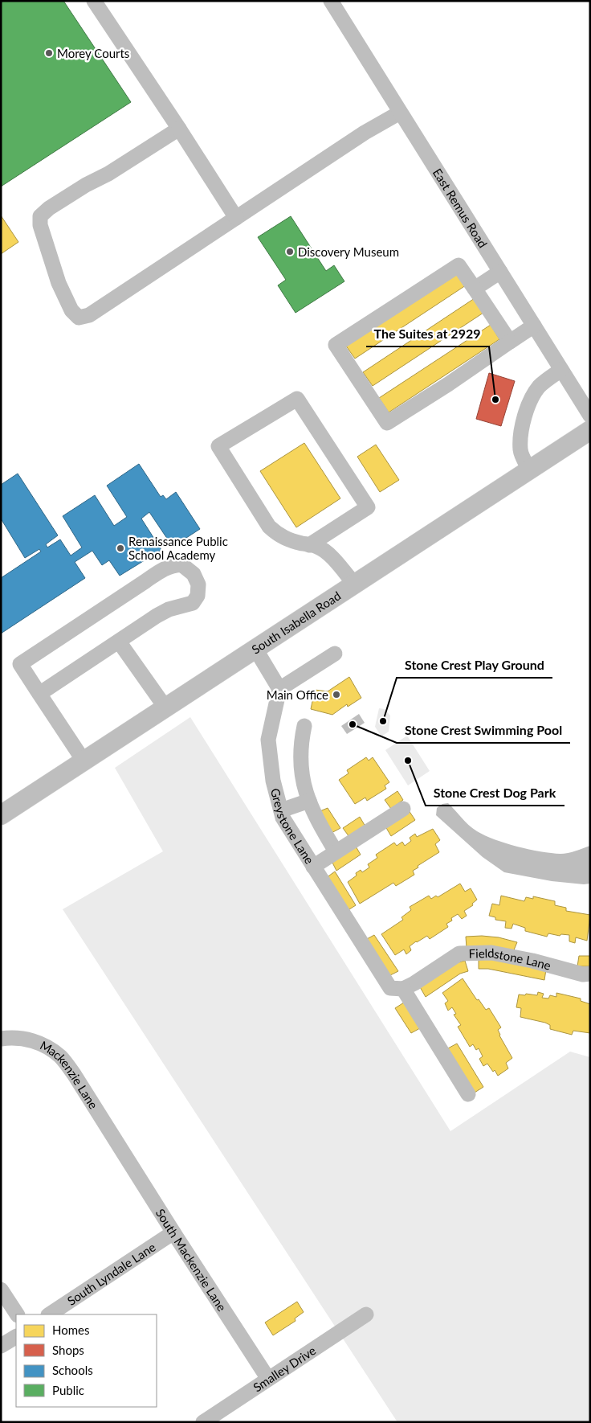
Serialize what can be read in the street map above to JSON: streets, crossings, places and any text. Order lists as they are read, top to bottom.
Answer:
{
  "streets": {
    "main road": ["South Isabella Road"],
    "street": [
      "East Remus Road",
      "Greystone Lane",
      "Fieldstone Lane",
      "Mackenzie Lane",
      "South Mackenzie Lane",
      "South Lyndale Lane",
      "Smalley Drive"
    ]
  },
  "crossings": [
    ["Greystone Lane", "Fieldstone Lane"],
    ["Mackenzie Lane", "South Mackenzie Lane"],
    ["South Mackenzie Lane", "South Lyndale Lane"],
    ["South Mackenzie Lane", "Smalley Drive"]
  ],
  "places": [
    "Morey Courts",
    "Discovery Museum",
    "The Suites at 2929",
    "Renaissance Public School Academy",
    "Main Office",
    "Stone Crest Play Ground",
    "Stone Crest Swimming Pool",
    "Stone Crest Dog Park"
  ],
  "legend": [
    "Homes",
    "Shops",
    "Schools",
    "Public"
  ]
}
